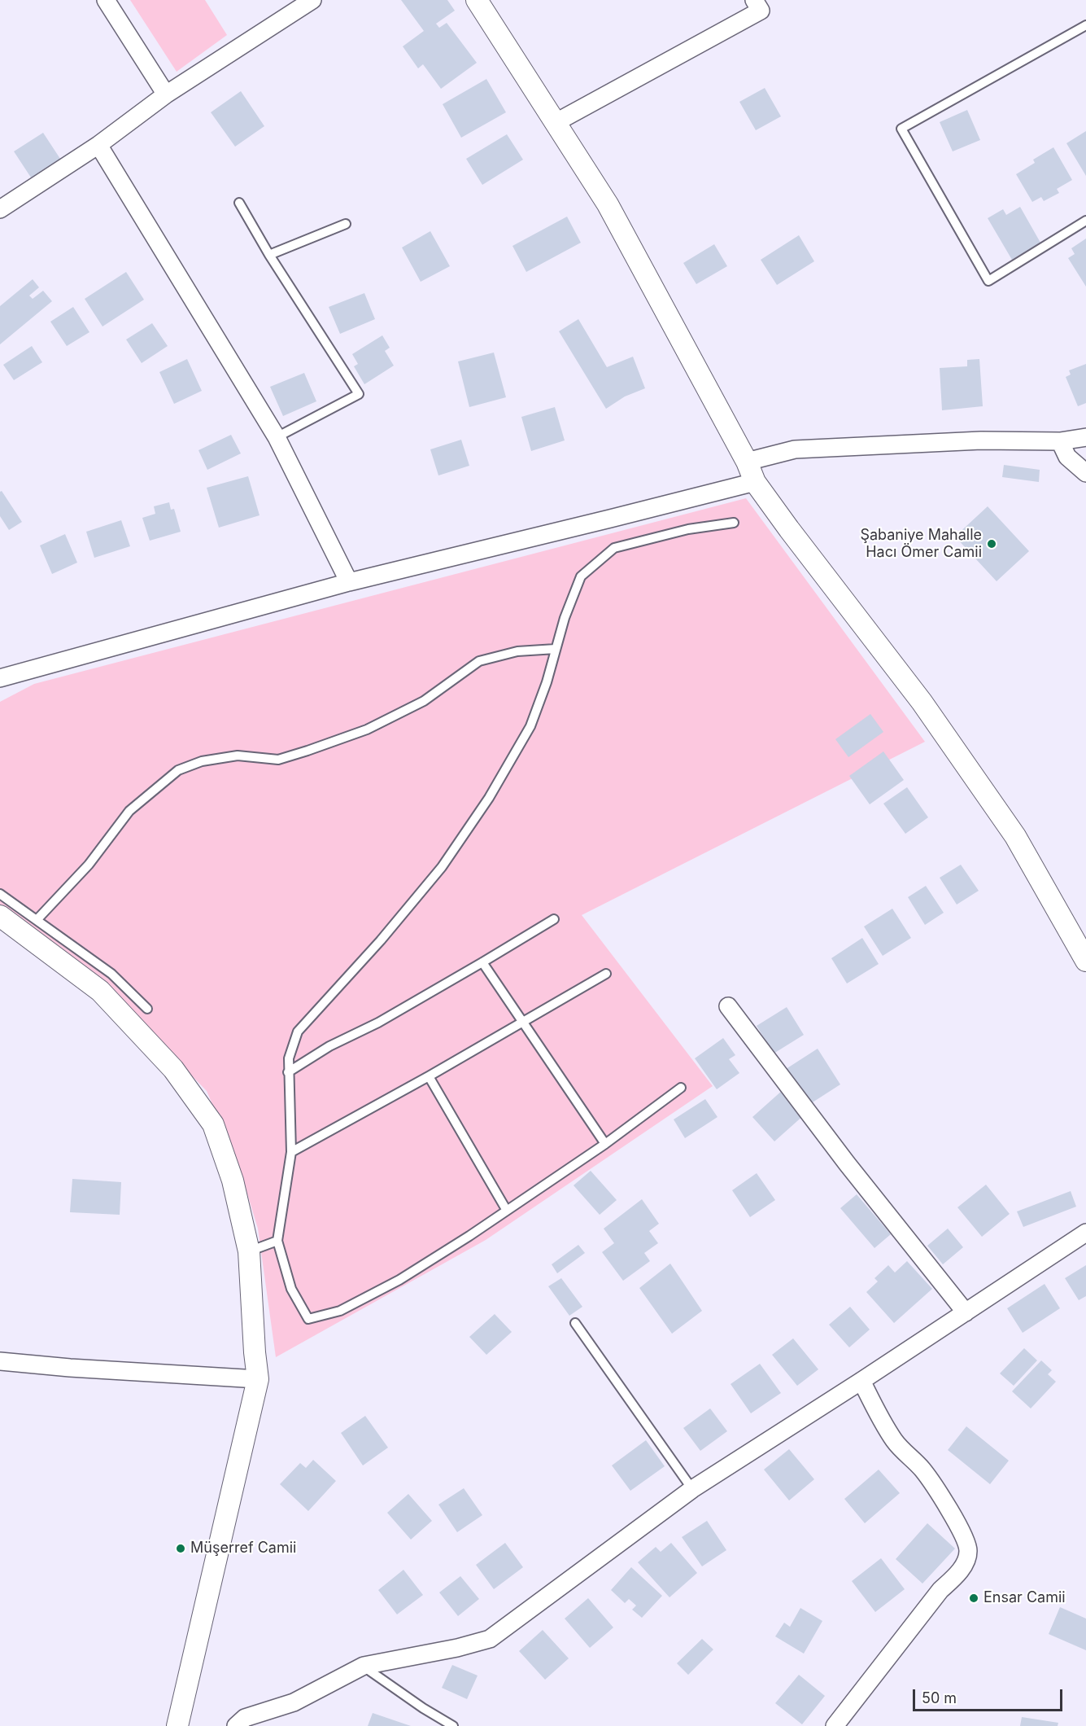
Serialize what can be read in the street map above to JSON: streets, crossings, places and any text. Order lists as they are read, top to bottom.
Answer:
{
  "places": ["Şabaniye Mahalle Hacı Ömer Camii", "Müşerref Camii", "Ensar Camii"],
  "scale_bar": "50 m"
}
